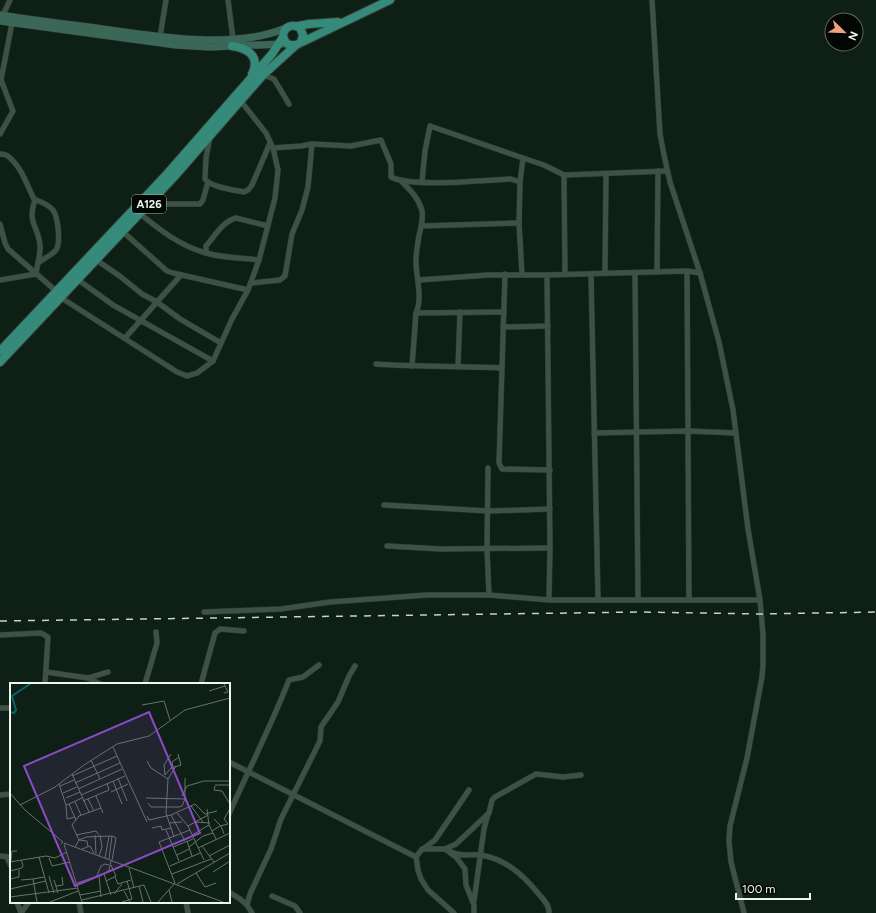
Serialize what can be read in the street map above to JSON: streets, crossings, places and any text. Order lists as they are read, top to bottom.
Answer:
{
  "streets": {
    "highway": ["A126"]
  },
  "scale_bar": "100 m",
  "north": "bottom right"
}
